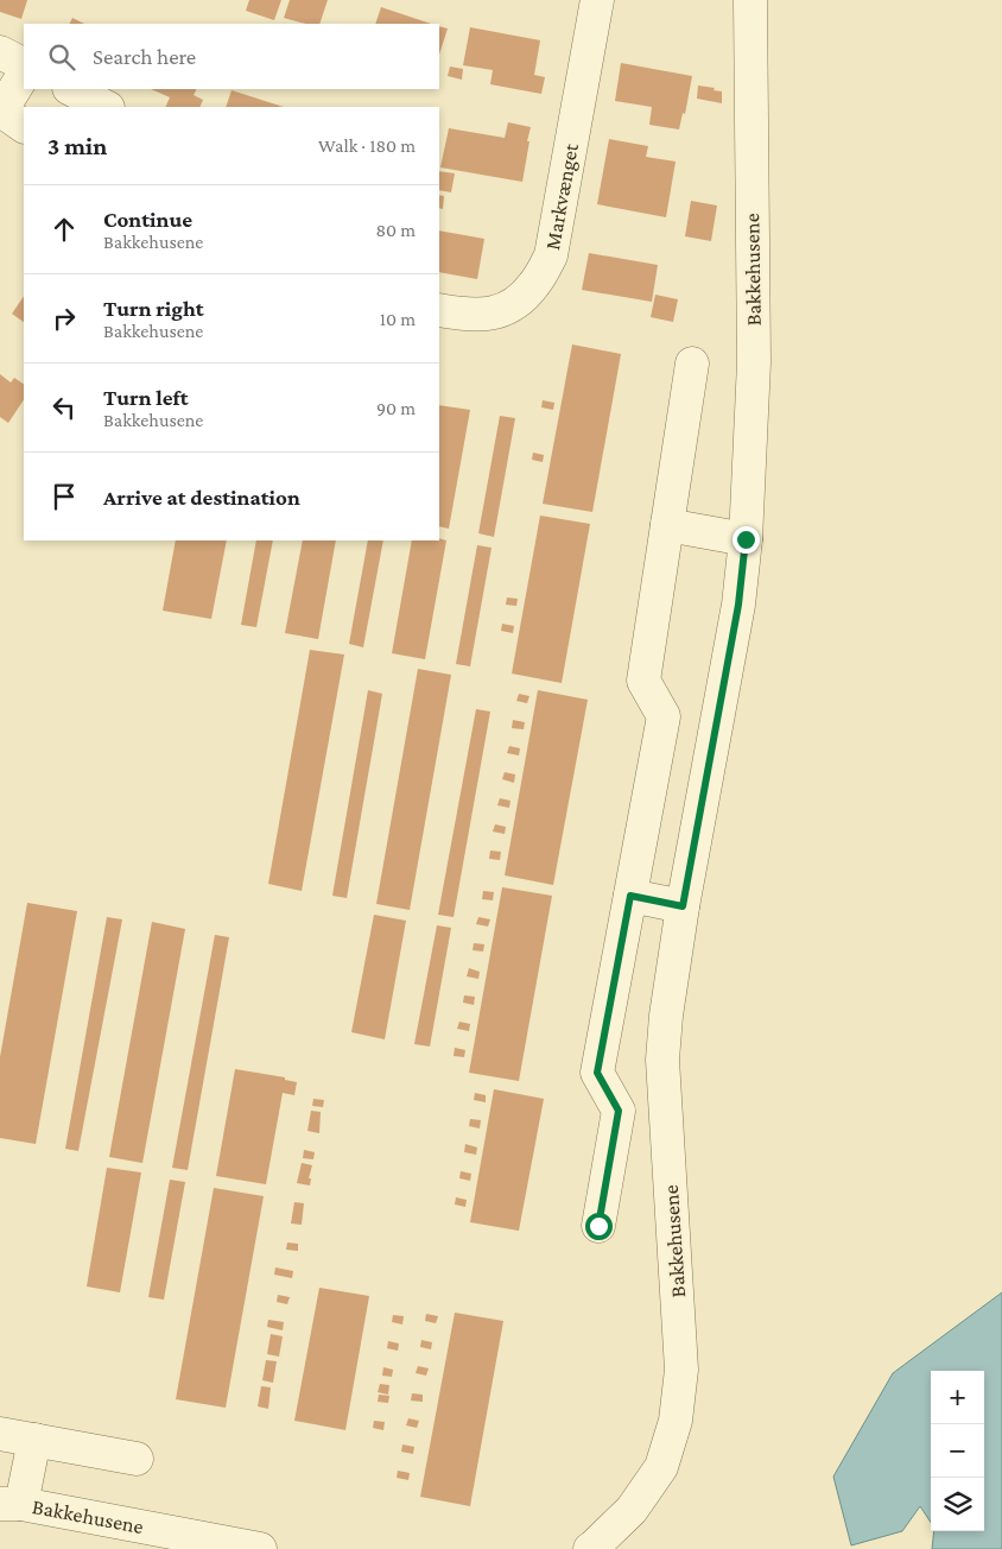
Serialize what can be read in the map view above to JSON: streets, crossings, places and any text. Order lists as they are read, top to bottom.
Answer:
{
  "streets": {
    "street": ["Markvænget", "Bakkehusene"]
  },
  "page": {
    "search": "Search here",
    "heading": ["3 min", "Walk · 180 m"],
    "list": [
      ["Continue", "Bakkehusene", "80 m"],
      ["Turn right", "Bakkehusene", "10 m"],
      ["Turn left", "Bakkehusene", "90 m"],
      "Arrive at destination"
    ],
    "map_buttons": ["+", "−"]
  }
}
